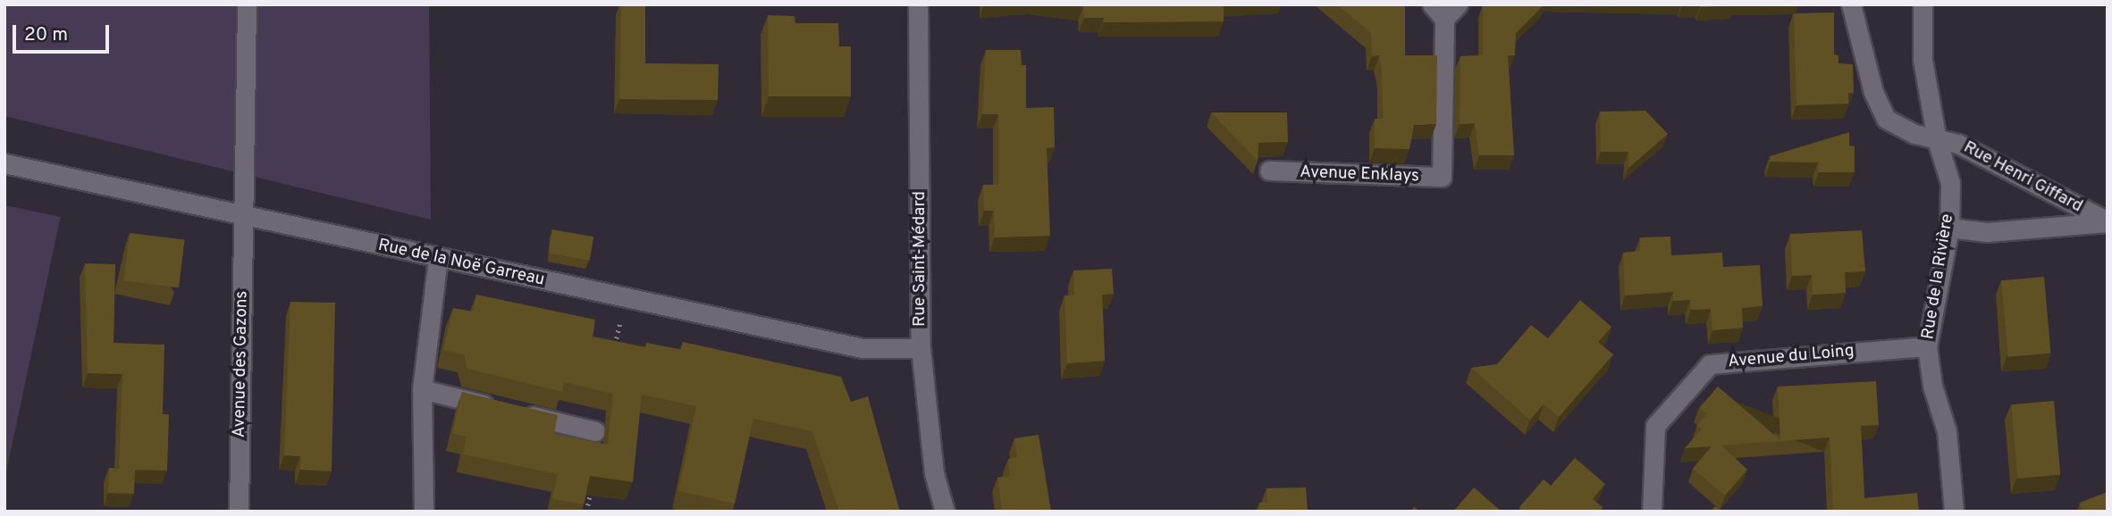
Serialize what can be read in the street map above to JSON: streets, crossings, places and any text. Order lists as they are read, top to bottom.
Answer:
{
  "streets": {
    "street": [
      "Avenue Enklays",
      "Rue Henri Giffard",
      "Rue Saint-Médard",
      "Rue de la Noë Garreau",
      "Rue de la Rivière",
      "Avenue du Loing",
      "Avenue des Gazons"
    ]
  },
  "crossings": [
    ["Rue Henri Giffard", "Rue de la Rivière"],
    ["Rue Saint-Médard", "Rue de la Noë Garreau"],
    ["Rue de la Noë Garreau", "Avenue des Gazons"],
    ["Rue de la Rivière", "Avenue du Loing"]
  ],
  "scale_bar": "20 m"
}
